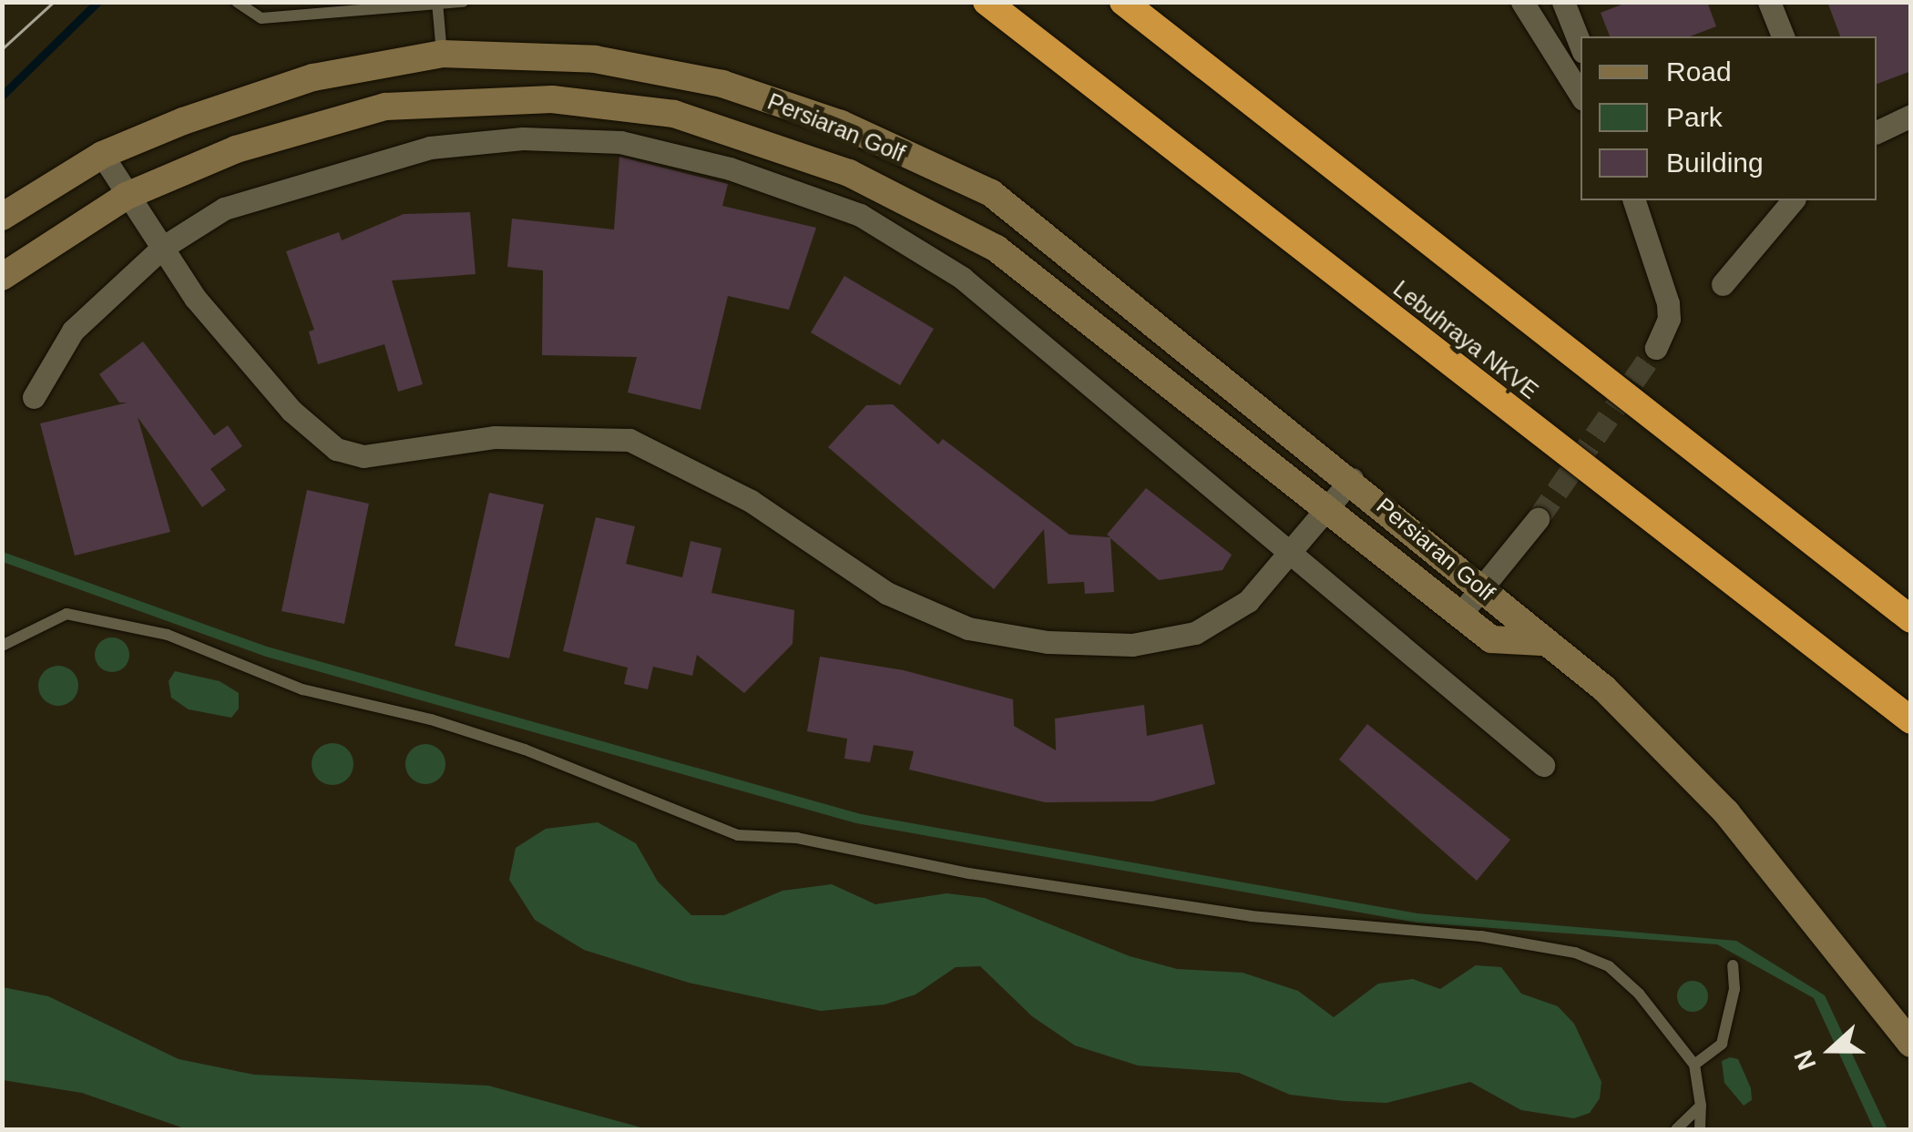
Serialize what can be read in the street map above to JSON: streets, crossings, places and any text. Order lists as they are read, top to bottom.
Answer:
{
  "streets": {
    "highway": ["Lebuhraya NKVE"],
    "street": ["Persiaran Golf"]
  },
  "legend": ["Road", "Park", "Building"],
  "north": "left"
}
